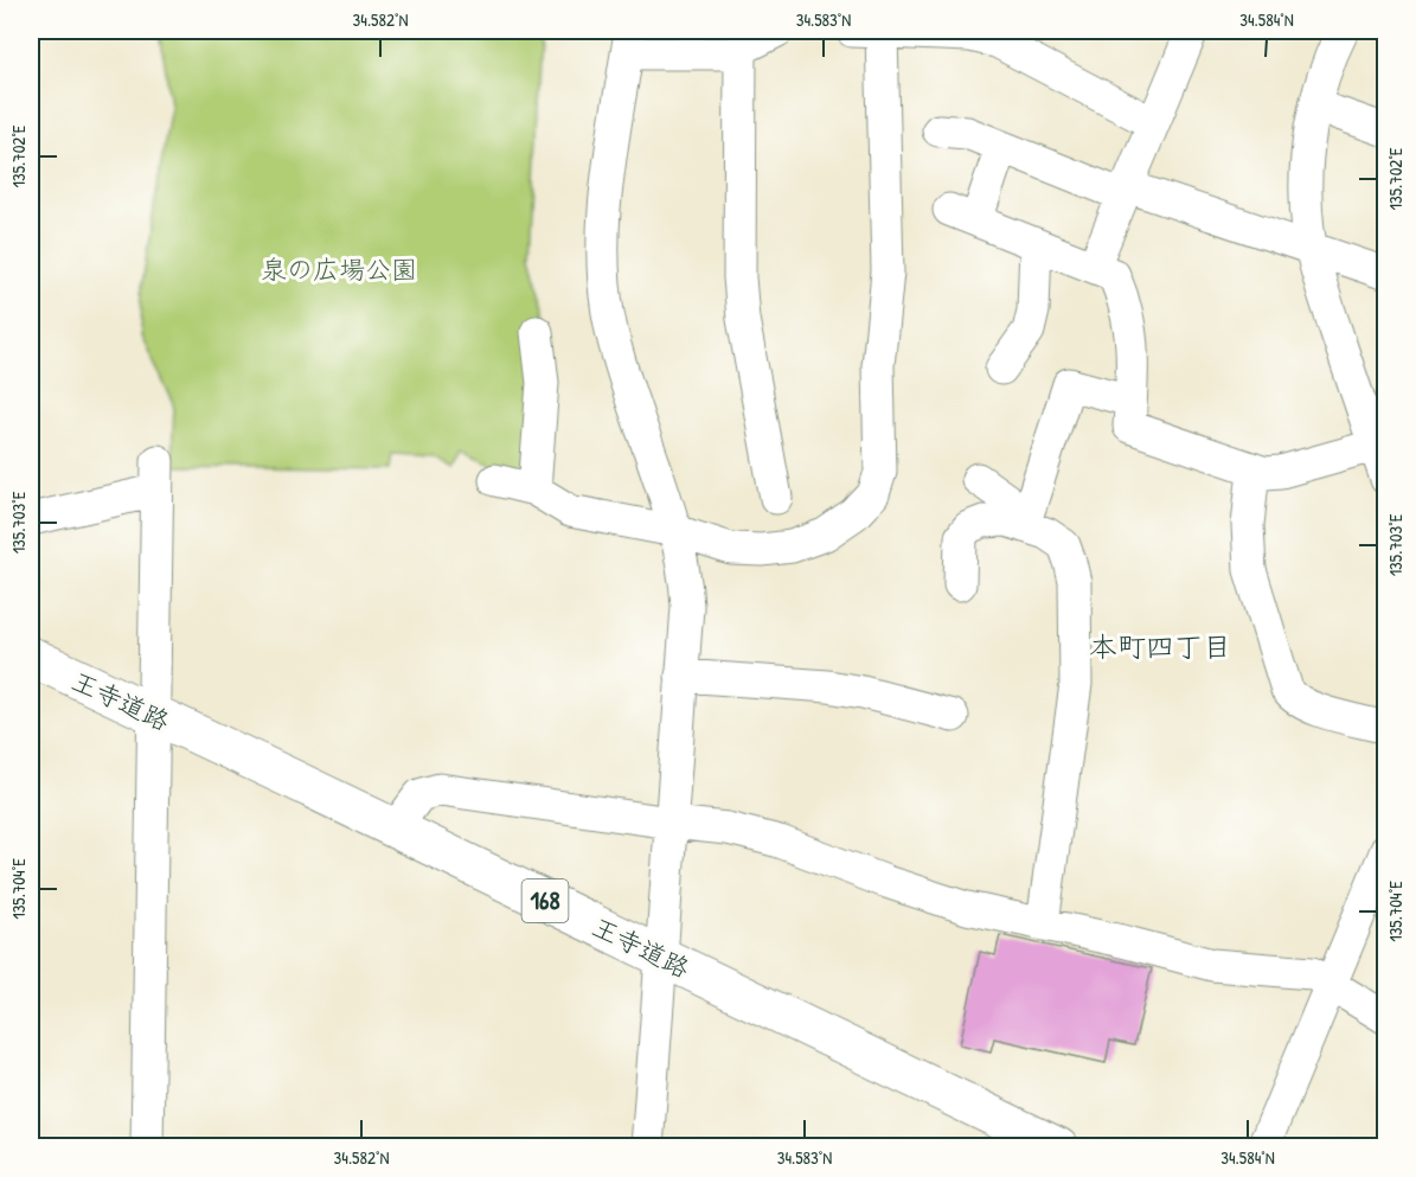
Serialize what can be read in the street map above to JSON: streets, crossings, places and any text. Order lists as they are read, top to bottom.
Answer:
{
  "streets": {
    "highway": ["王寺道路", "168"]
  },
  "districts": ["本町四丁目"],
  "parks": ["泉の広場公園"],
  "coordinates": [
    "34.582°N",
    "34.583°N",
    "34.584°N",
    "135.702°E",
    "135.703°E",
    "135.704°E"
  ]
}
